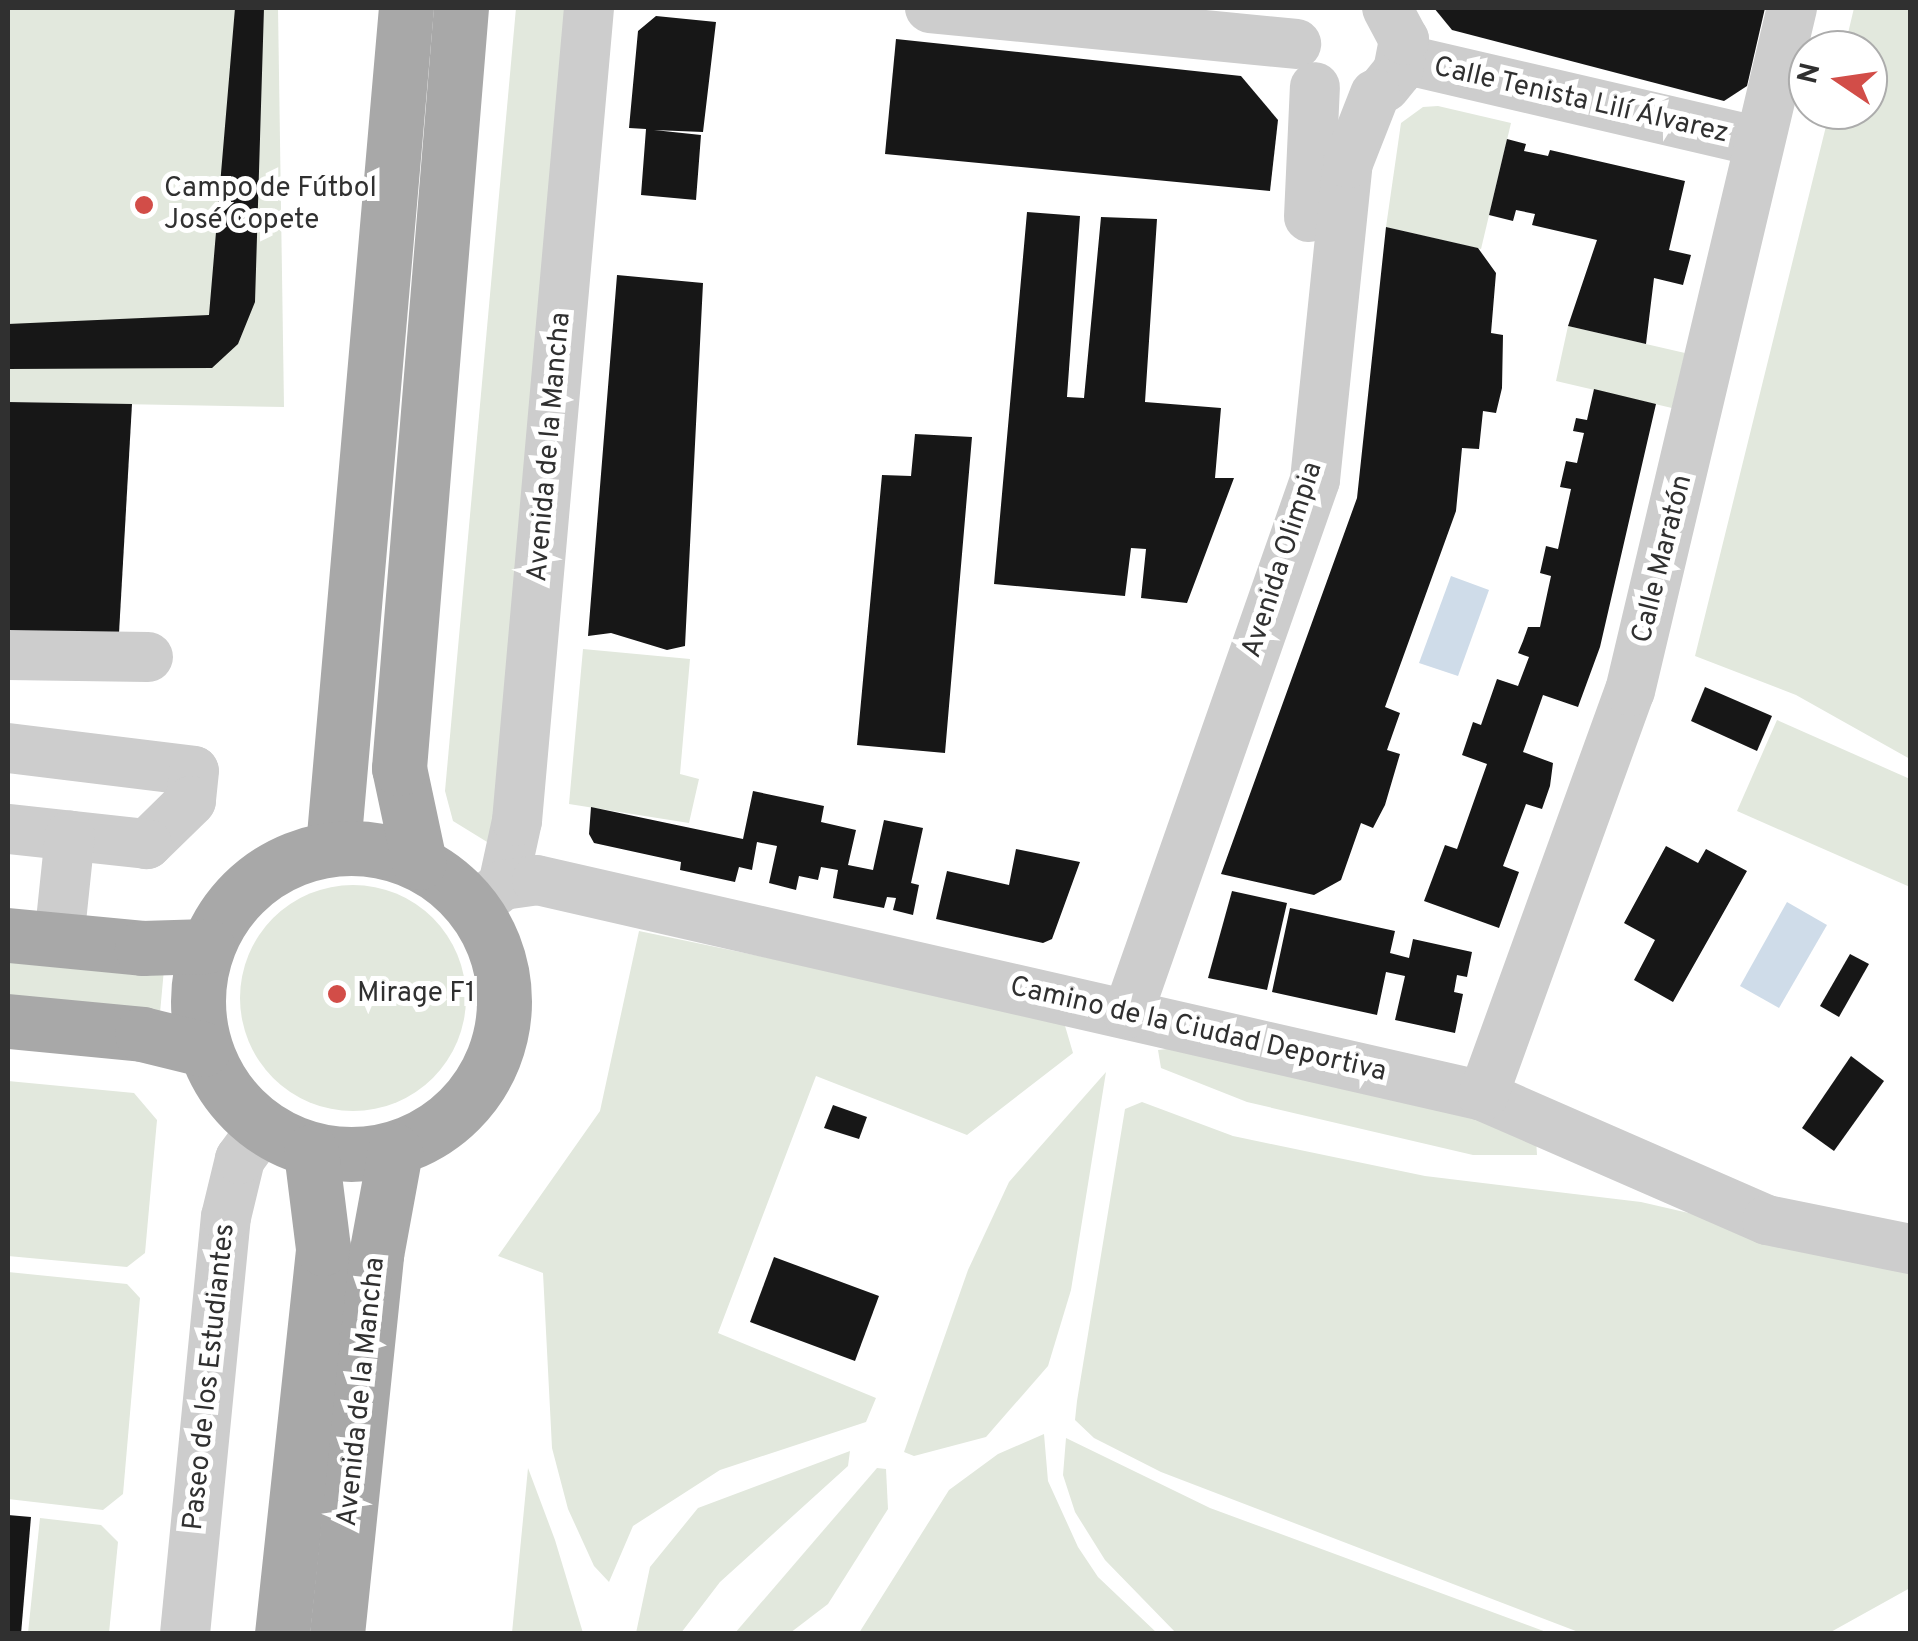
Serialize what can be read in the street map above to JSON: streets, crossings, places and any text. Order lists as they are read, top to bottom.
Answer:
{
  "streets": {
    "main road": ["Avenida de la Mancha"],
    "street": [
      "Calle Tenista Lilí Álvarez",
      "Calle Maratón",
      "Avenida Olimpia",
      "Camino de la Ciudad Deportiva",
      "Paseo de los Estudiantes"
    ]
  },
  "crossings": [
    ["Calle Tenista Lilí Álvarez", "Calle Maratón"],
    ["Calle Tenista Lilí Álvarez", "Avenida Olimpia"],
    ["Avenida de la Mancha", "Camino de la Ciudad Deportiva"],
    ["Avenida de la Mancha", "Paseo de los Estudiantes"],
    ["Calle Maratón", "Camino de la Ciudad Deportiva"],
    ["Avenida Olimpia", "Camino de la Ciudad Deportiva"],
    ["Camino de la Ciudad Deportiva", "Paseo de los Estudiantes"]
  ],
  "places": ["Campo de Fútbol José Copete", "Mirage F1"],
  "north": "left"
}
